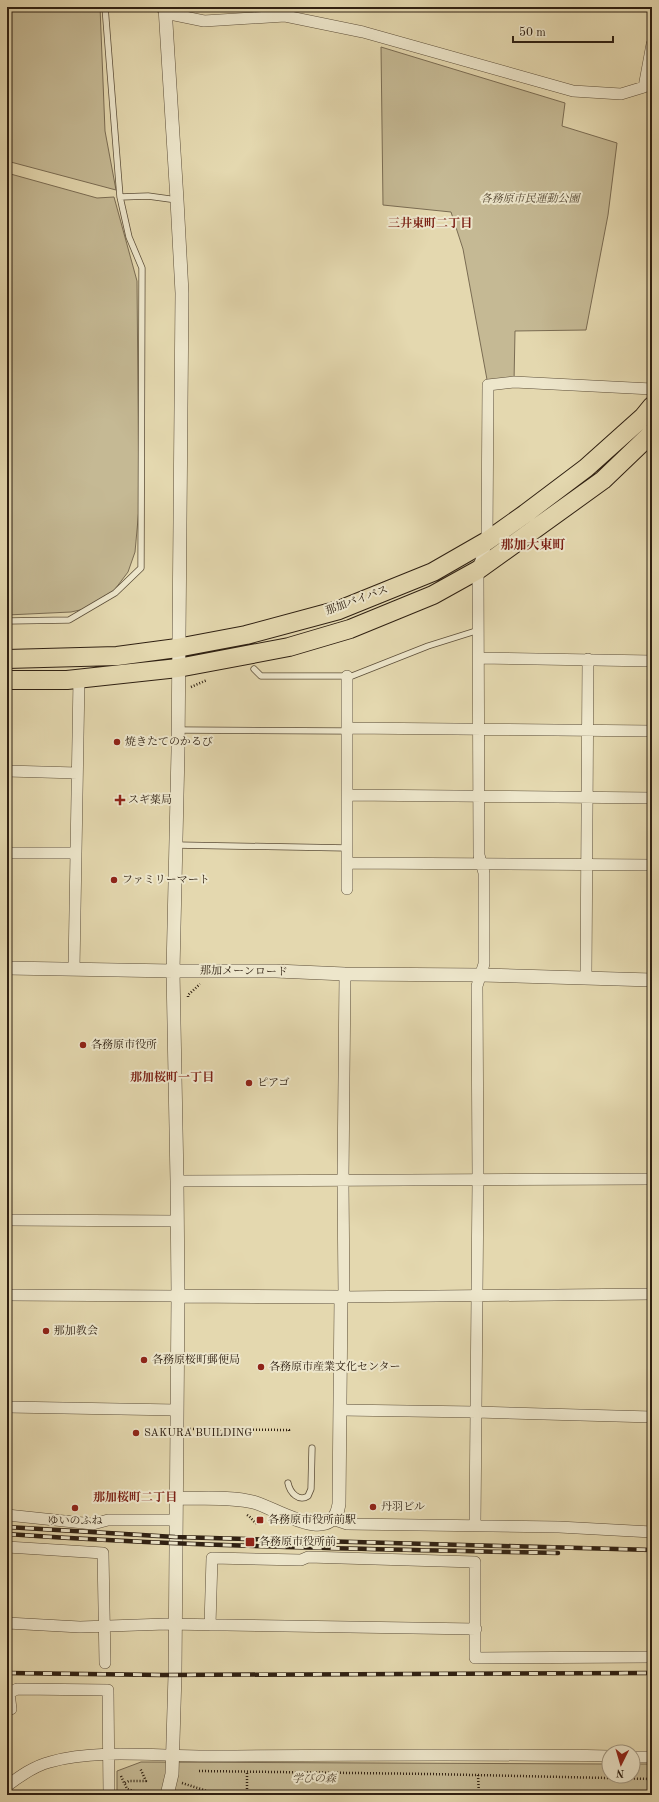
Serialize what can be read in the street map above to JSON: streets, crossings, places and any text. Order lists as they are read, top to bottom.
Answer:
{
  "streets": {
    "highway": ["那加バイパス"],
    "street": ["那加メーンロード"]
  },
  "districts": [
    "三井東町二丁目",
    "那加大東町",
    "那加桜町一丁目",
    "那加桜町二丁目"
  ],
  "parks": ["各務原市民運動公園", "学びの森"],
  "places": {
    "other": [
      "焼きたてのかるび",
      "ファミリーマート",
      "各務原市役所",
      "ピアゴ",
      "那加教会",
      "各務原桜町郵便局",
      "各務原市産業文化センター",
      "SAKURA BUILDING",
      "丹羽ビル",
      "ゆいのふね"
    ],
    "health": ["スギ薬局"],
    "transit": ["各務原市役所前駅", "各務原市役所前"]
  },
  "scale_bar": "50 m",
  "north": "bottom"
}
